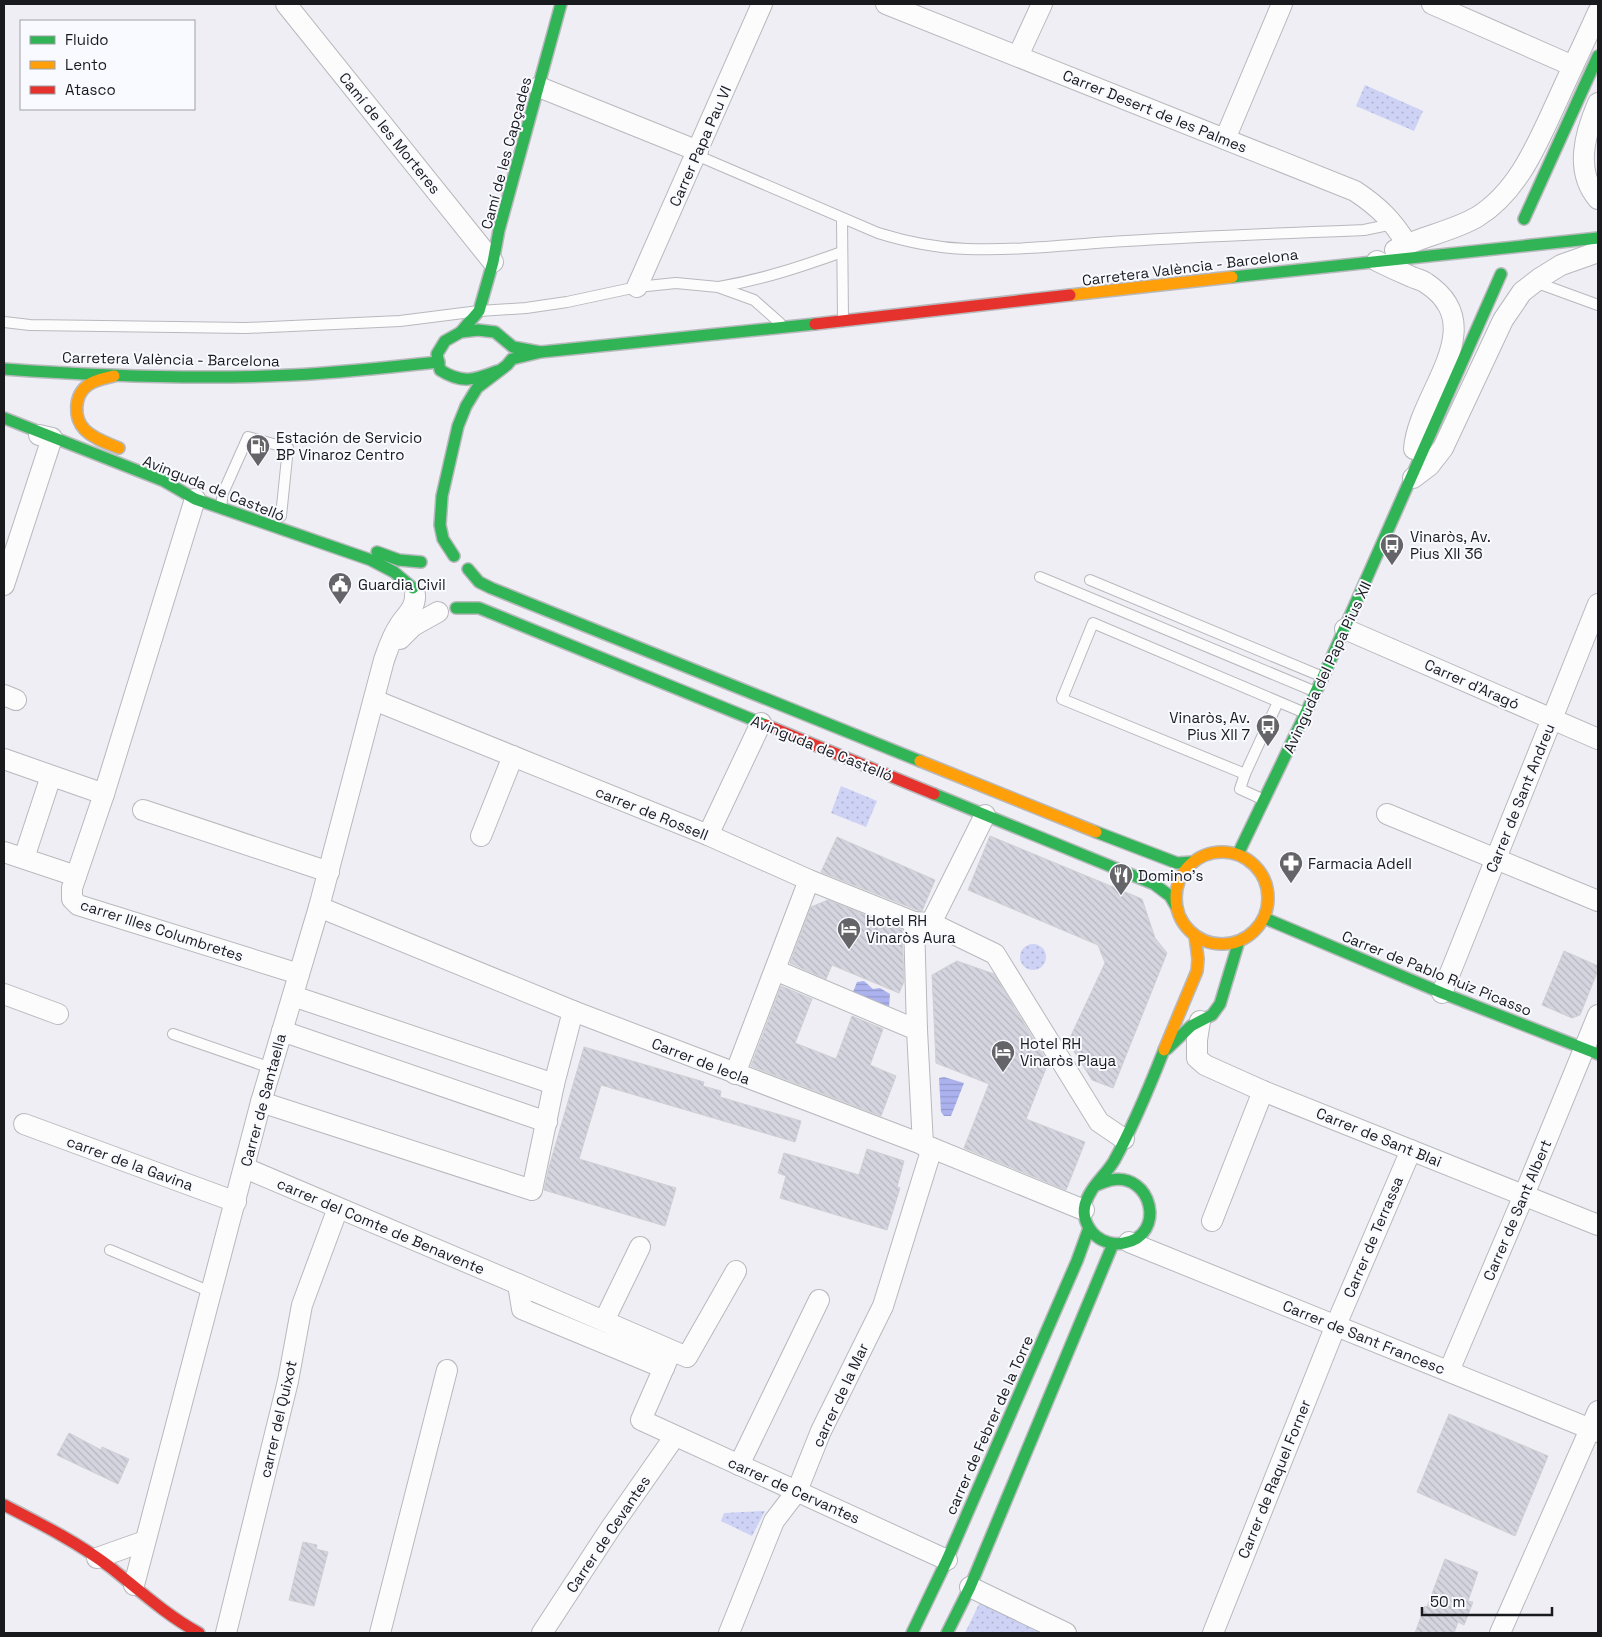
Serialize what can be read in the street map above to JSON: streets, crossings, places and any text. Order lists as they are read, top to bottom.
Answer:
{
  "streets": {
    "street": [
      "Carrer Desert de les Palmes",
      "Camí de les Morteres",
      "Carrer Papa Pau VI",
      "Camí de les Capçades",
      "Carretera València - Barcelona",
      "Avinguda de Castelló",
      "Avinguda del Papa Pius XII",
      "Carrer d'Aragó",
      "Carrer de Sant Andreu",
      "carrer de Rossell",
      "carrer Illes Columbretes",
      "Carrer de Pablo Ruiz Picasso",
      "Carrer de Iecla",
      "Carrer de Santaella",
      "Carrer de Sant Blai",
      "carrer de la Gavina",
      "Carrer de Sant Albert",
      "carrer del Comte de Benavente",
      "Carrer de Terrassa",
      "Carrer de Sant Francesc",
      "carrer de la Mar",
      "carrer del Quixot",
      "carrer de Febrer de la Torre",
      "Carrer de Raquel Forner",
      "carrer de Cervantes",
      "Carrer de Cevantes"
    ]
  },
  "crossings": [
    ["Camí de les Morteres", "Camí de les Capçades"],
    ["Carretera València - Barcelona", "Avinguda de Castelló"],
    ["Carretera València - Barcelona", "Avinguda del Papa Pius XII"],
    ["Avinguda de Castelló", "Avinguda del Papa Pius XII"],
    ["Avinguda de Castelló", "carrer Illes Columbretes"],
    ["Avinguda de Castelló", "Carrer de Pablo Ruiz Picasso"],
    ["Avinguda de Castelló", "Carrer de Santaella"],
    ["Avinguda de Castelló", "carrer de la Mar"],
    ["Avinguda del Papa Pius XII", "Carrer d'Aragó"],
    ["Avinguda del Papa Pius XII", "Carrer de Pablo Ruiz Picasso"],
    ["Carrer d'Aragó", "Carrer de Sant Andreu"],
    ["Carrer de Sant Andreu", "Carrer de Pablo Ruiz Picasso"],
    ["carrer de Rossell", "Carrer de Santaella"],
    ["carrer de Rossell", "carrer de la Mar"],
    ["carrer Illes Columbretes", "Carrer de Santaella"],
    ["Carrer de Pablo Ruiz Picasso", "Carrer de Sant Albert"],
    ["Carrer de Iecla", "Carrer de Santaella"],
    ["Carrer de Iecla", "Carrer de Sant Francesc"],
    ["Carrer de Iecla", "carrer de la Mar"],
    ["Carrer de Iecla", "carrer de Febrer de la Torre"],
    ["Carrer de Santaella", "carrer de la Gavina"],
    ["Carrer de Santaella", "carrer del Comte de Benavente"],
    ["Carrer de Sant Blai", "Carrer de Sant Albert"],
    ["Carrer de Sant Blai", "Carrer de Terrassa"],
    ["Carrer de Sant Albert", "Carrer de Sant Francesc"],
    ["carrer del Comte de Benavente", "carrer del Quixot"],
    ["carrer del Comte de Benavente", "carrer de Cervantes"],
    ["Carrer de Terrassa", "Carrer de Sant Francesc"],
    ["Carrer de Terrassa", "Carrer de Raquel Forner"],
    ["Carrer de Sant Francesc", "carrer de Febrer de la Torre"],
    ["Carrer de Sant Francesc", "Carrer de Raquel Forner"],
    ["carrer de la Mar", "carrer de Cervantes"],
    ["carrer de Febrer de la Torre", "carrer de Cervantes"],
    ["carrer de Cervantes", "Carrer de Cevantes"]
  ],
  "places": {
    "fuel station": ["Estación de Servicio BP Vinaroz Centro"],
    "bus stop": ["Vinaròs, Av. Pius XII 36", "Vinaròs, Av. Pius XII 7"],
    "public building": ["Guardia Civil"],
    "pharmacy": ["Farmacia Adell"],
    "restaurant": ["Domino's"],
    "hotel": ["Hotel RH Vinaròs Aura", "Hotel RH Vinaròs Playa"]
  },
  "legend": ["Fluido", "Lento", "Atasco"],
  "scale_bar": "50 m"
}
